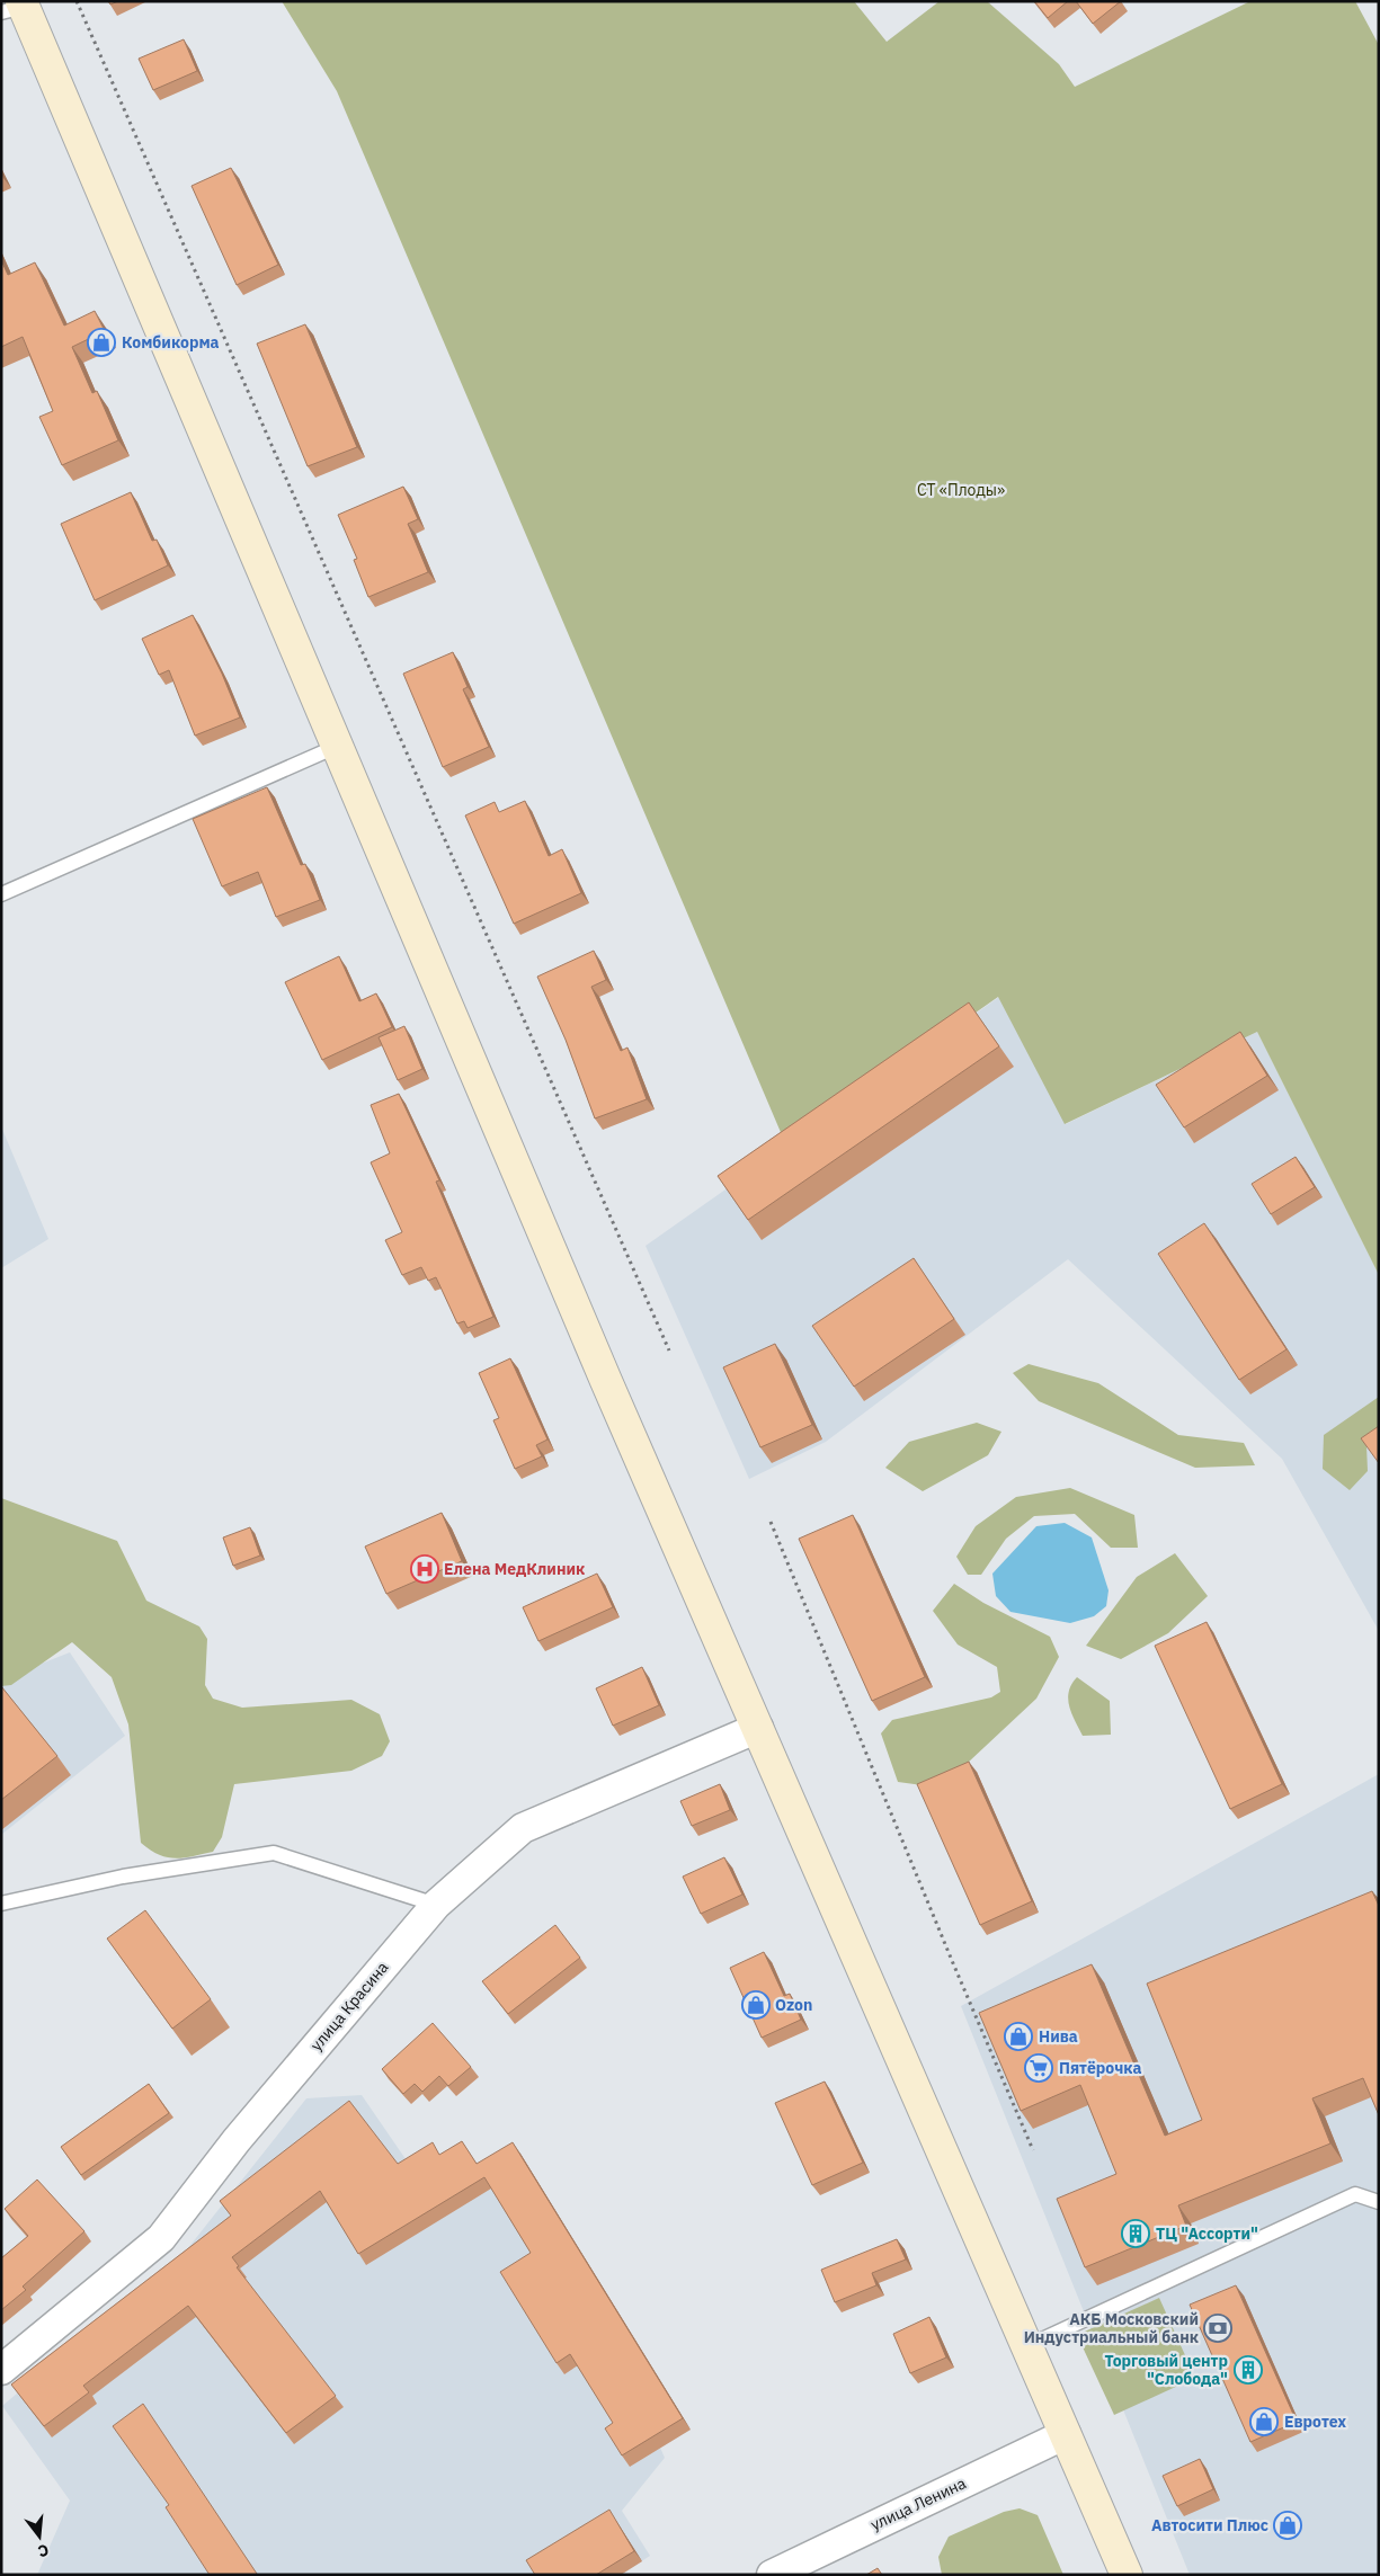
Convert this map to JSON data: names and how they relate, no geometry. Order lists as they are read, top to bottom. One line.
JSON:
{"streets":{"street":["улица Красина","улица Ленина"]},"parks":["СТ «Плоды»"],"places":{"shop":["Комбикорма","Ozon","Нива","Евротех","Автосити Плюс"],"hospital":["Елена МедКлиник"],"supermarket":["Пятёрочка"],"building":["ТЦ \"Ассорти\"","Торговый центр \"Слобода\""],"bank":["АКБ Московский Индустриальный банк"]},"north":"bottom"}
